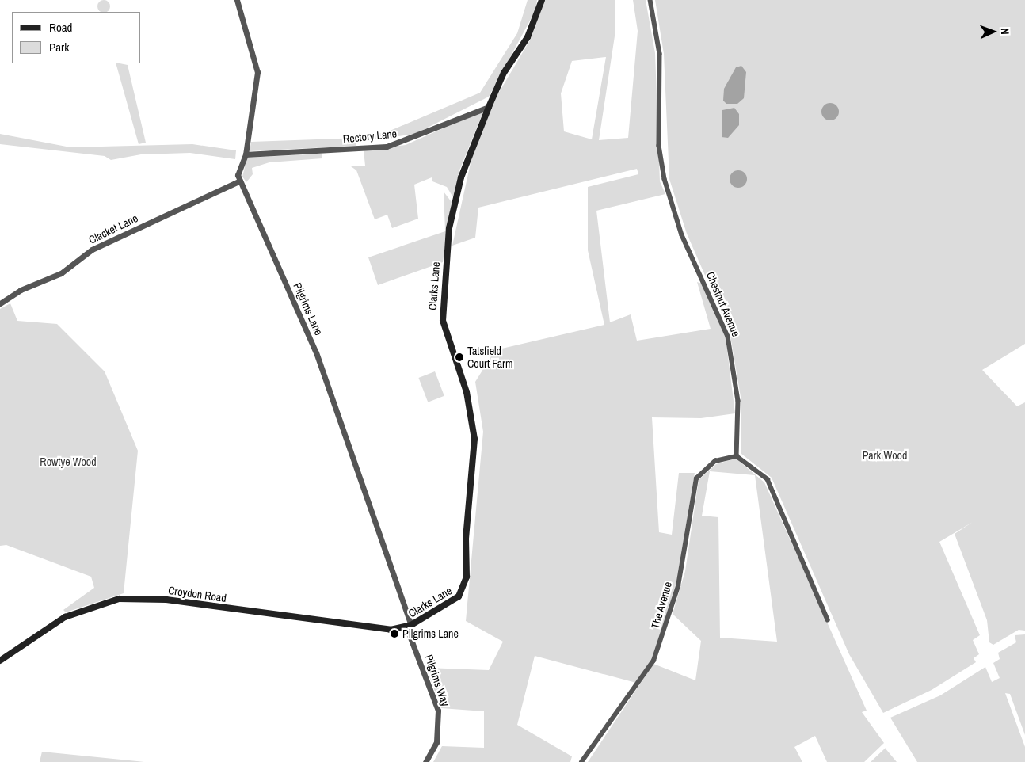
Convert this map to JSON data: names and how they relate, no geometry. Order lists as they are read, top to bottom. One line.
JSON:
{"streets":{"main road":["Clarks Lane","Croydon Road"],"street":["Rectory Lane","Clacket Lane","Chestnut Avenue","Pilgrims Lane","The Avenue","Pilgrims Way"]},"crossings":[["Rectory Lane","Clarks Lane"],["Clacket Lane","Pilgrims Lane"],["Clarks Lane","Pilgrims Lane"],["Clarks Lane","Croydon Road"],["Clarks Lane","Pilgrims Way"],["Chestnut Avenue","The Avenue"],["Pilgrims Lane","Croydon Road"],["Pilgrims Lane","Pilgrims Way"],["Croydon Road","Pilgrims Way"]],"parks":["Park Wood","Rowtye Wood"],"places":["Tatsfield Court Farm","Pilgrims Lane"],"legend":["Road","Park"],"north":"right"}
